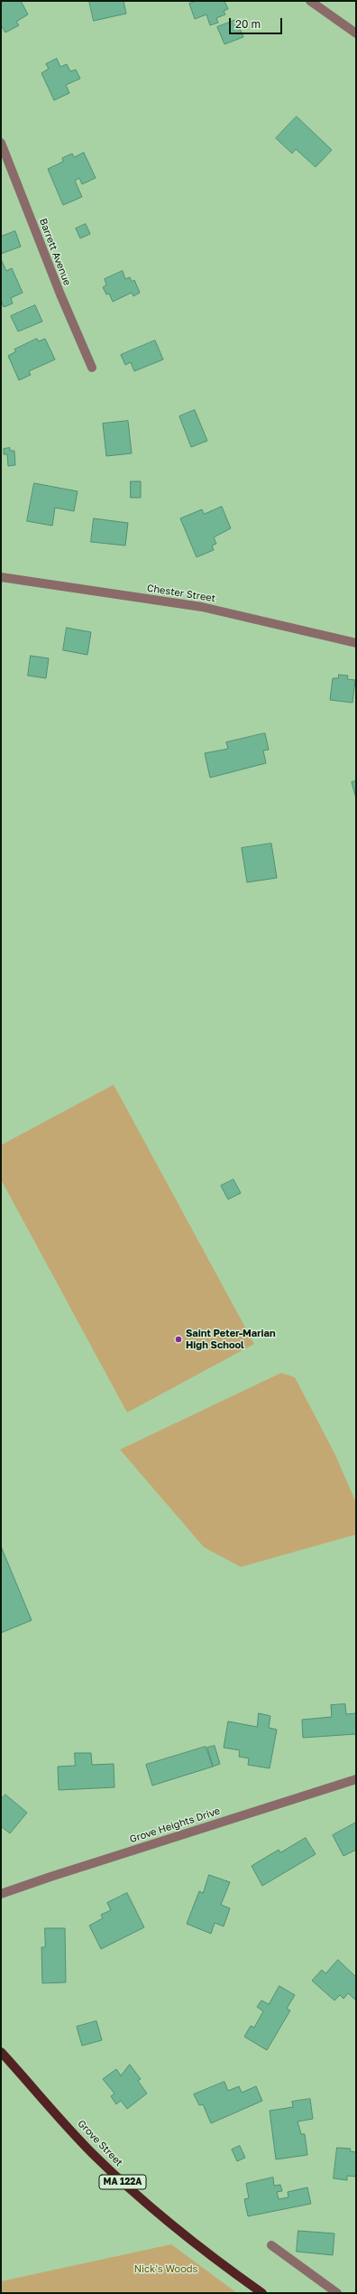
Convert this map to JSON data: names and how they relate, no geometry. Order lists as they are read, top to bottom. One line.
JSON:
{"streets":{"main road":["Grove Street","MA 122A"],"street":["Barrett Avenue","Chester Street","Grove Heights Drive"]},"parks":["Nick's Woods"],"places":["Saint Peter-Marian High School"],"scale_bar":"20 m"}
